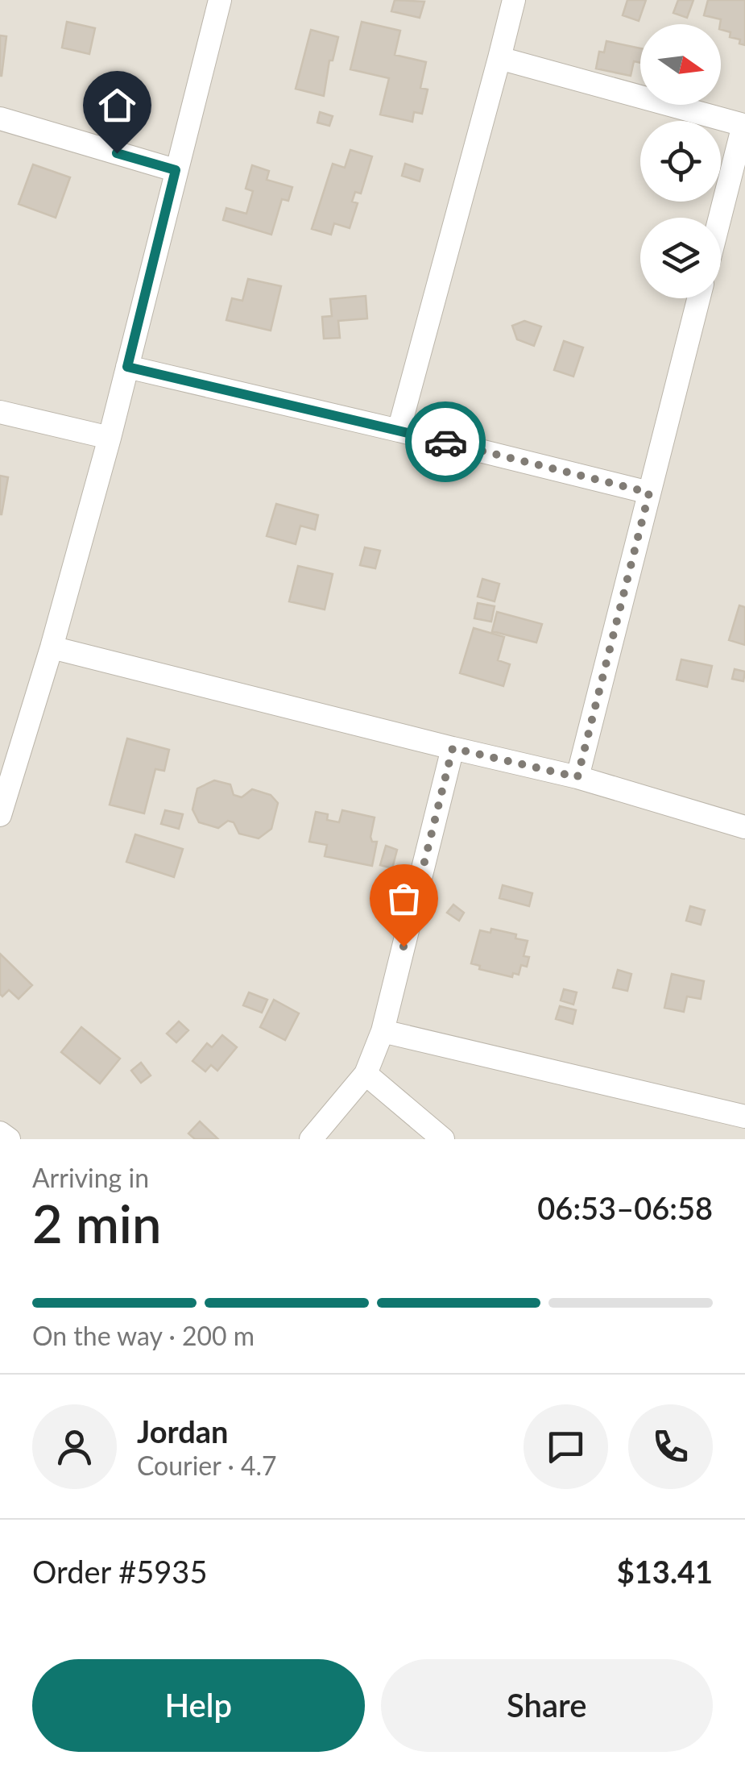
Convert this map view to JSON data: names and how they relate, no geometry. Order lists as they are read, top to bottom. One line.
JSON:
{"north":"right","page":{"heading":["2 min","Arriving in","06:53–06:58"],"panel":["Jordan","Courier · 4.7","Order #5935","$13.41"],"bar":"On the way · 200 m","buttons":["Help","Share"]}}
